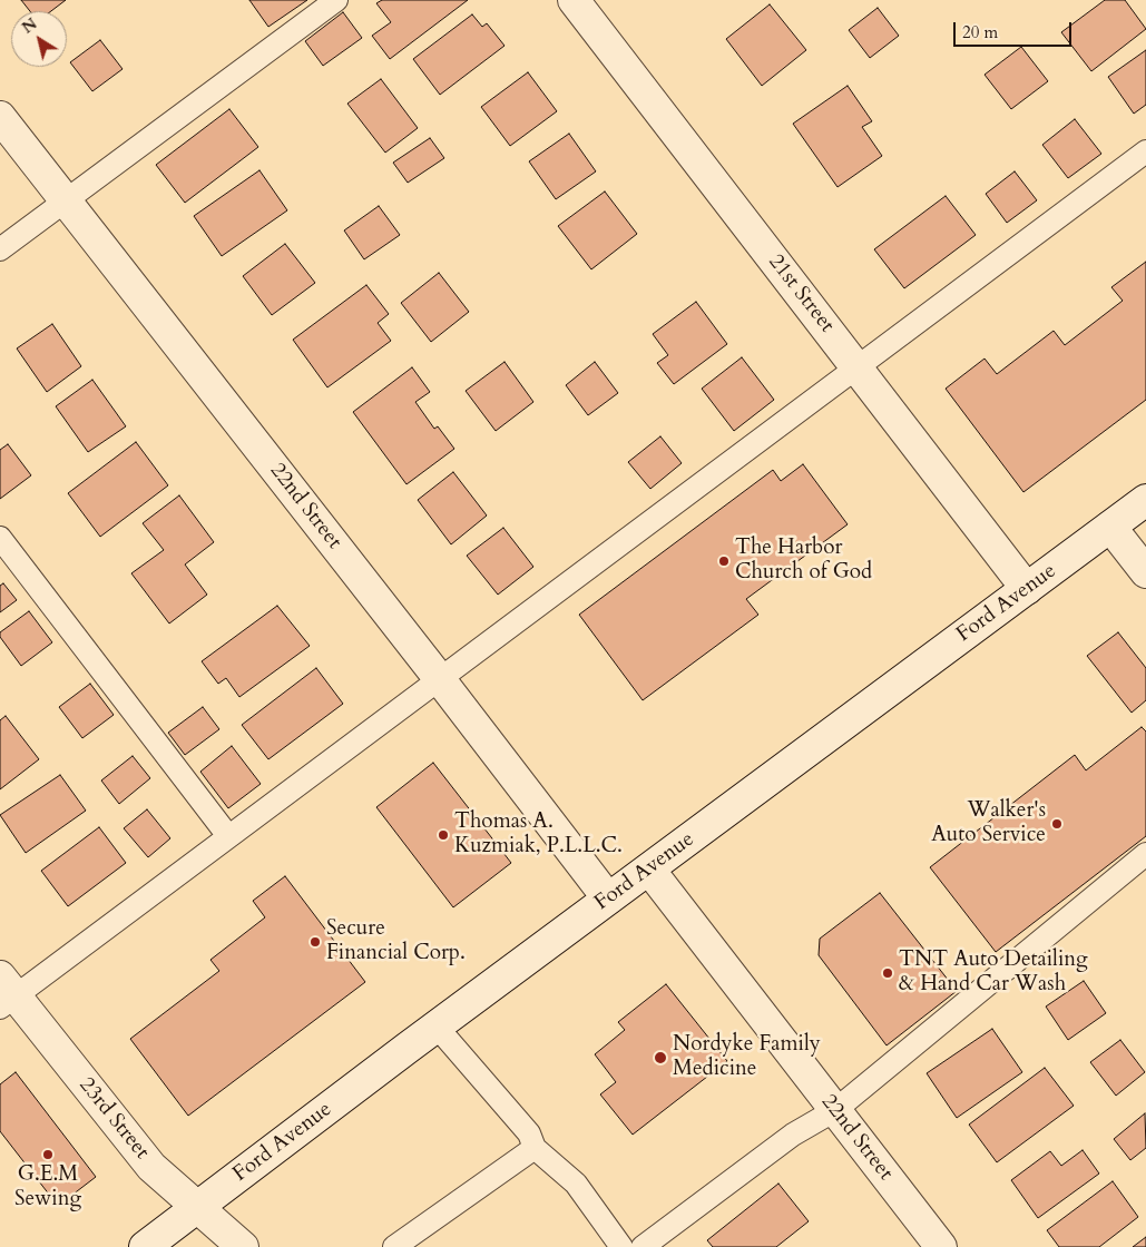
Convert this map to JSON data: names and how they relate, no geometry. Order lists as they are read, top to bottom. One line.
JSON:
{"streets":{"street":["21st Street","22nd Street","Ford Avenue","23rd Street"]},"crossings":[["21st Street","Ford Avenue"],["22nd Street","Ford Avenue"],["Ford Avenue","23rd Street"]],"places":["The Harbor Church of God","Walker's Auto Service","Thomas A. Kuzmiak, P.L.L.C.","Secure Financial Corp.","TNT Auto Detailing & Hand Car Wash","Nordyke Family Medicine","G.E.M Sewing"],"scale_bar":"20 m","north":"top left"}
